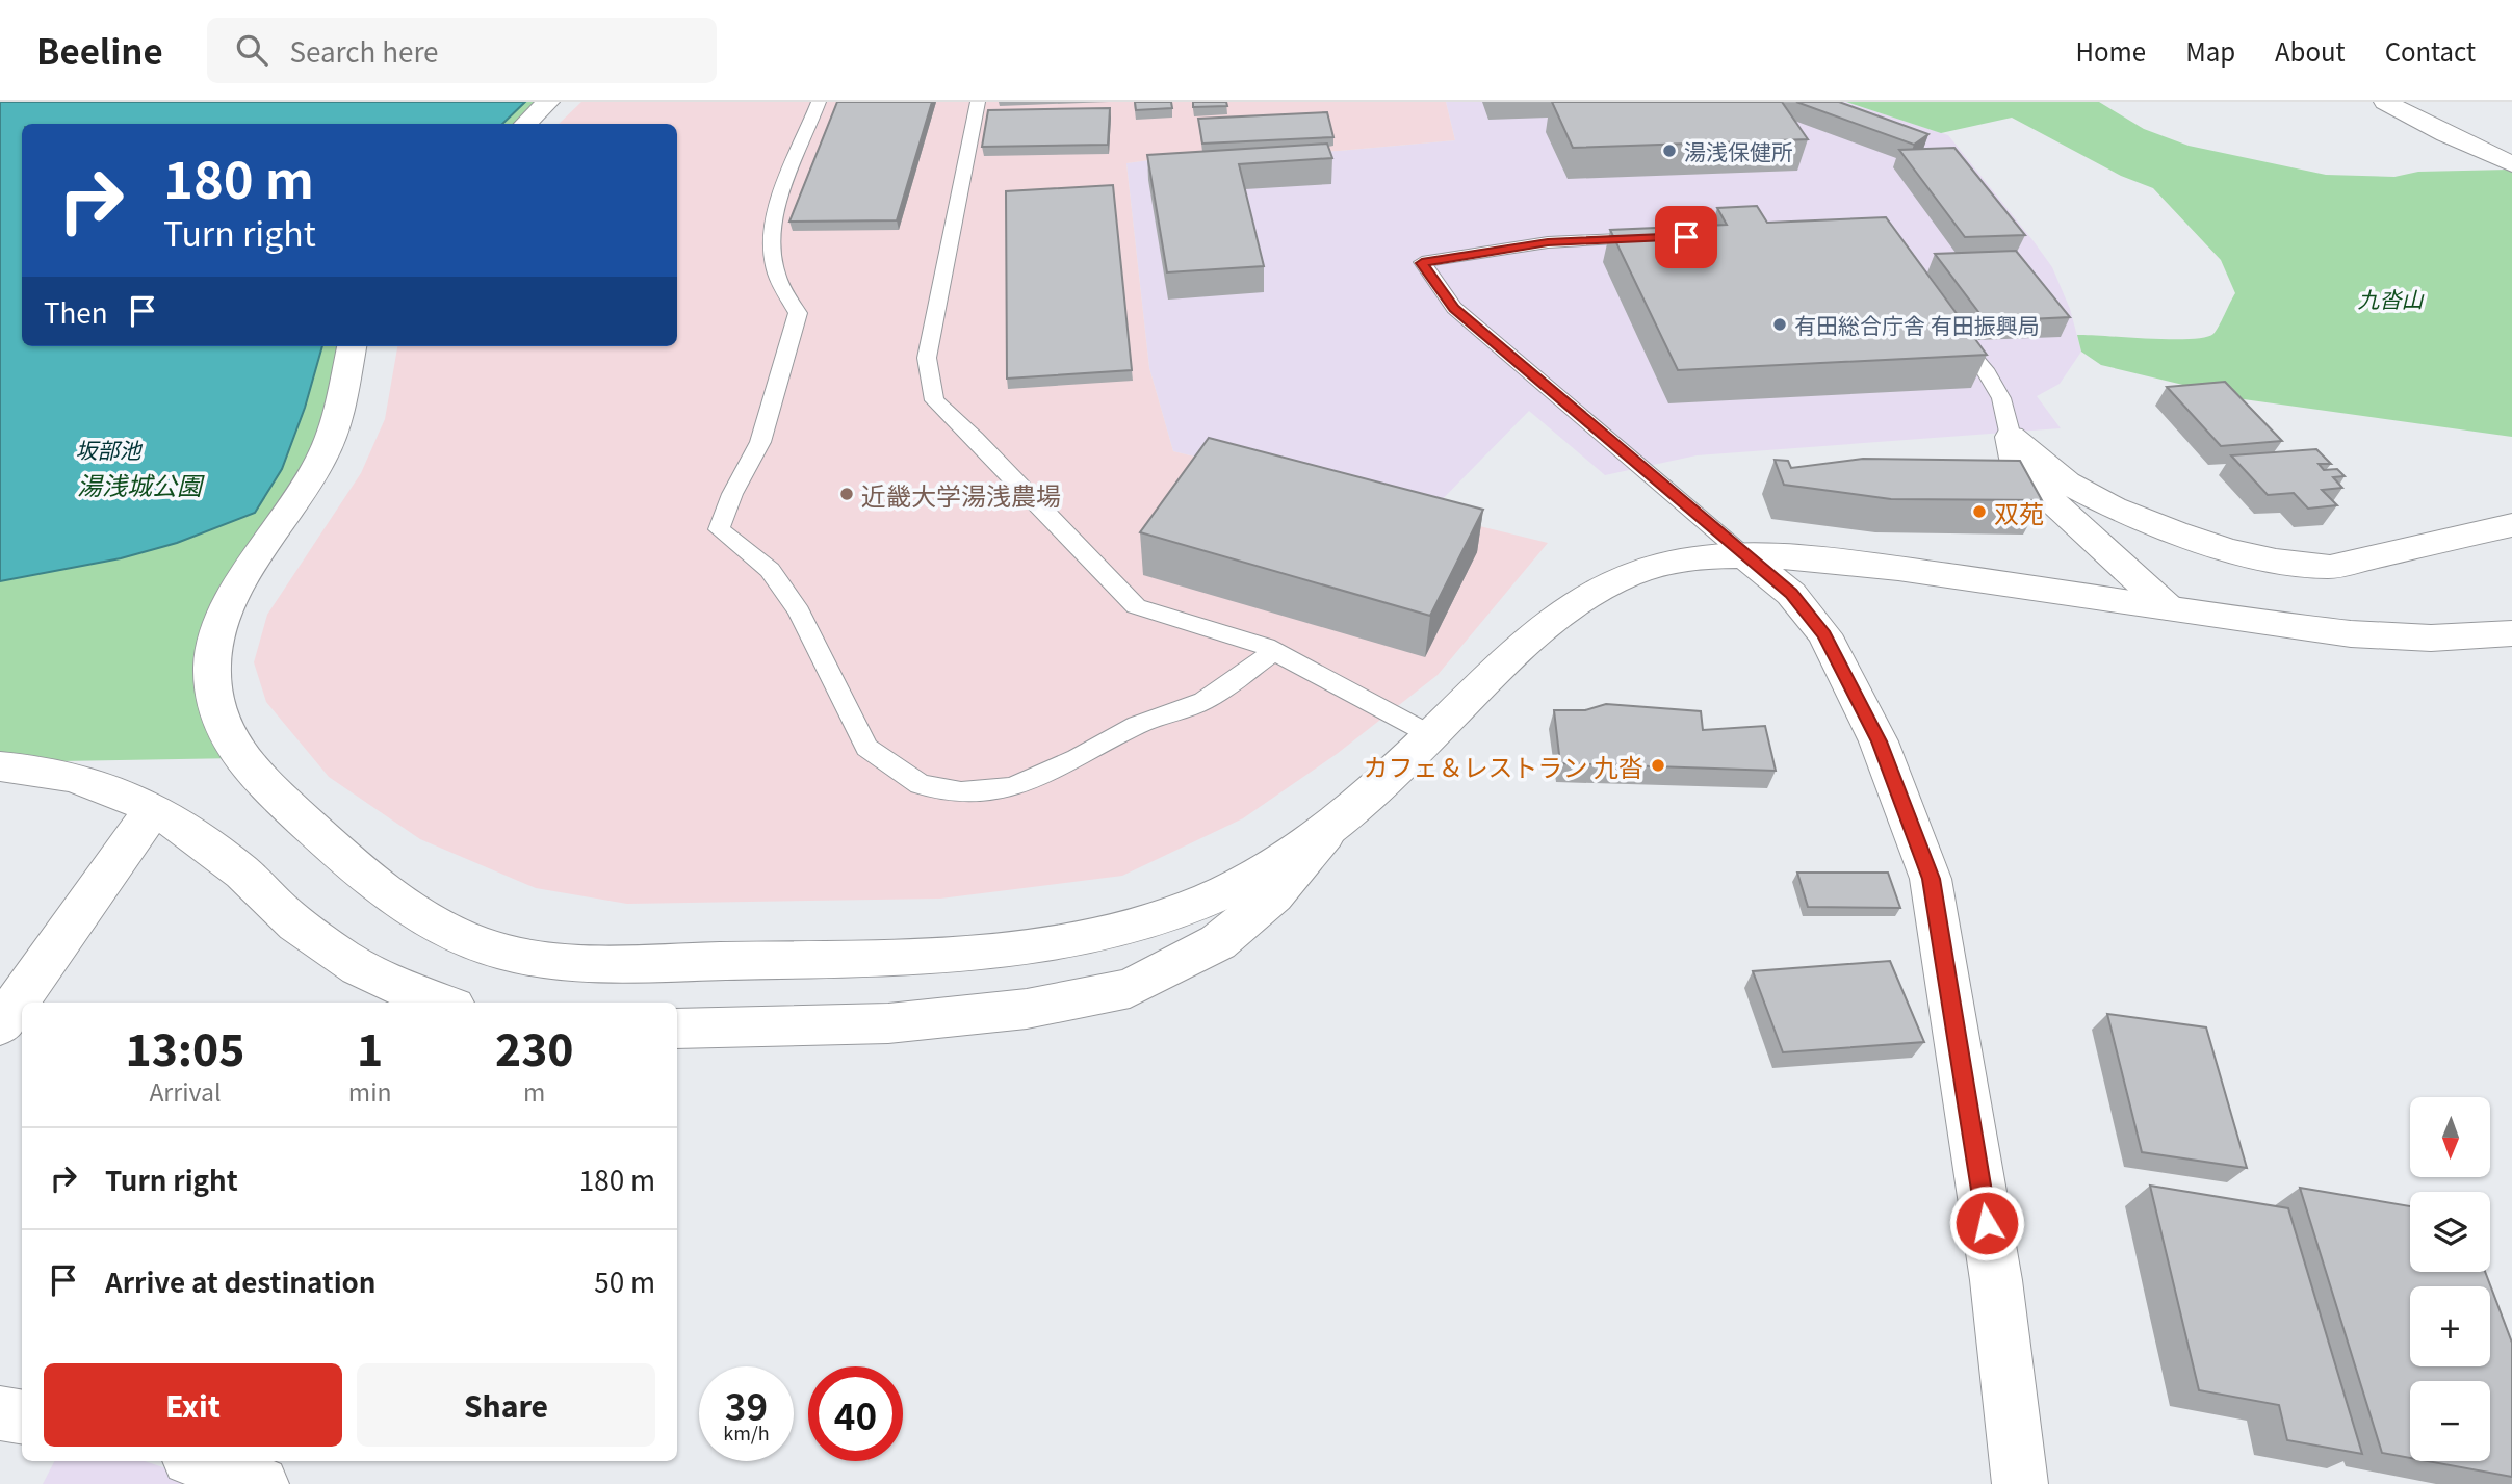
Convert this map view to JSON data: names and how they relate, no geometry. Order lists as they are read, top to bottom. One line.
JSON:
{"water":["坂部池"],"parks":["九沓山","湯浅城公園"],"places":["湯浅保健所","有田総合庁舎 有田振興局","近畿大学湯浅農場","双苑","カフェ＆レストラン 九沓"],"north":"bottom","page":{"header":"Beeline","search":"Search here","nav":["Home","Map","About","Contact"],"turn":["180 m","Turn right"],"then":"Then","eta":["13:05","Arrival","1","min","230","m"],"map_buttons":["+","−"],"list":[{"name":"Turn right","value":"180 m"},{"name":"Arrive at destination","value":"50 m"}],"buttons":["Exit","Share"],"speed":"39 km/h","limit":"40"}}
